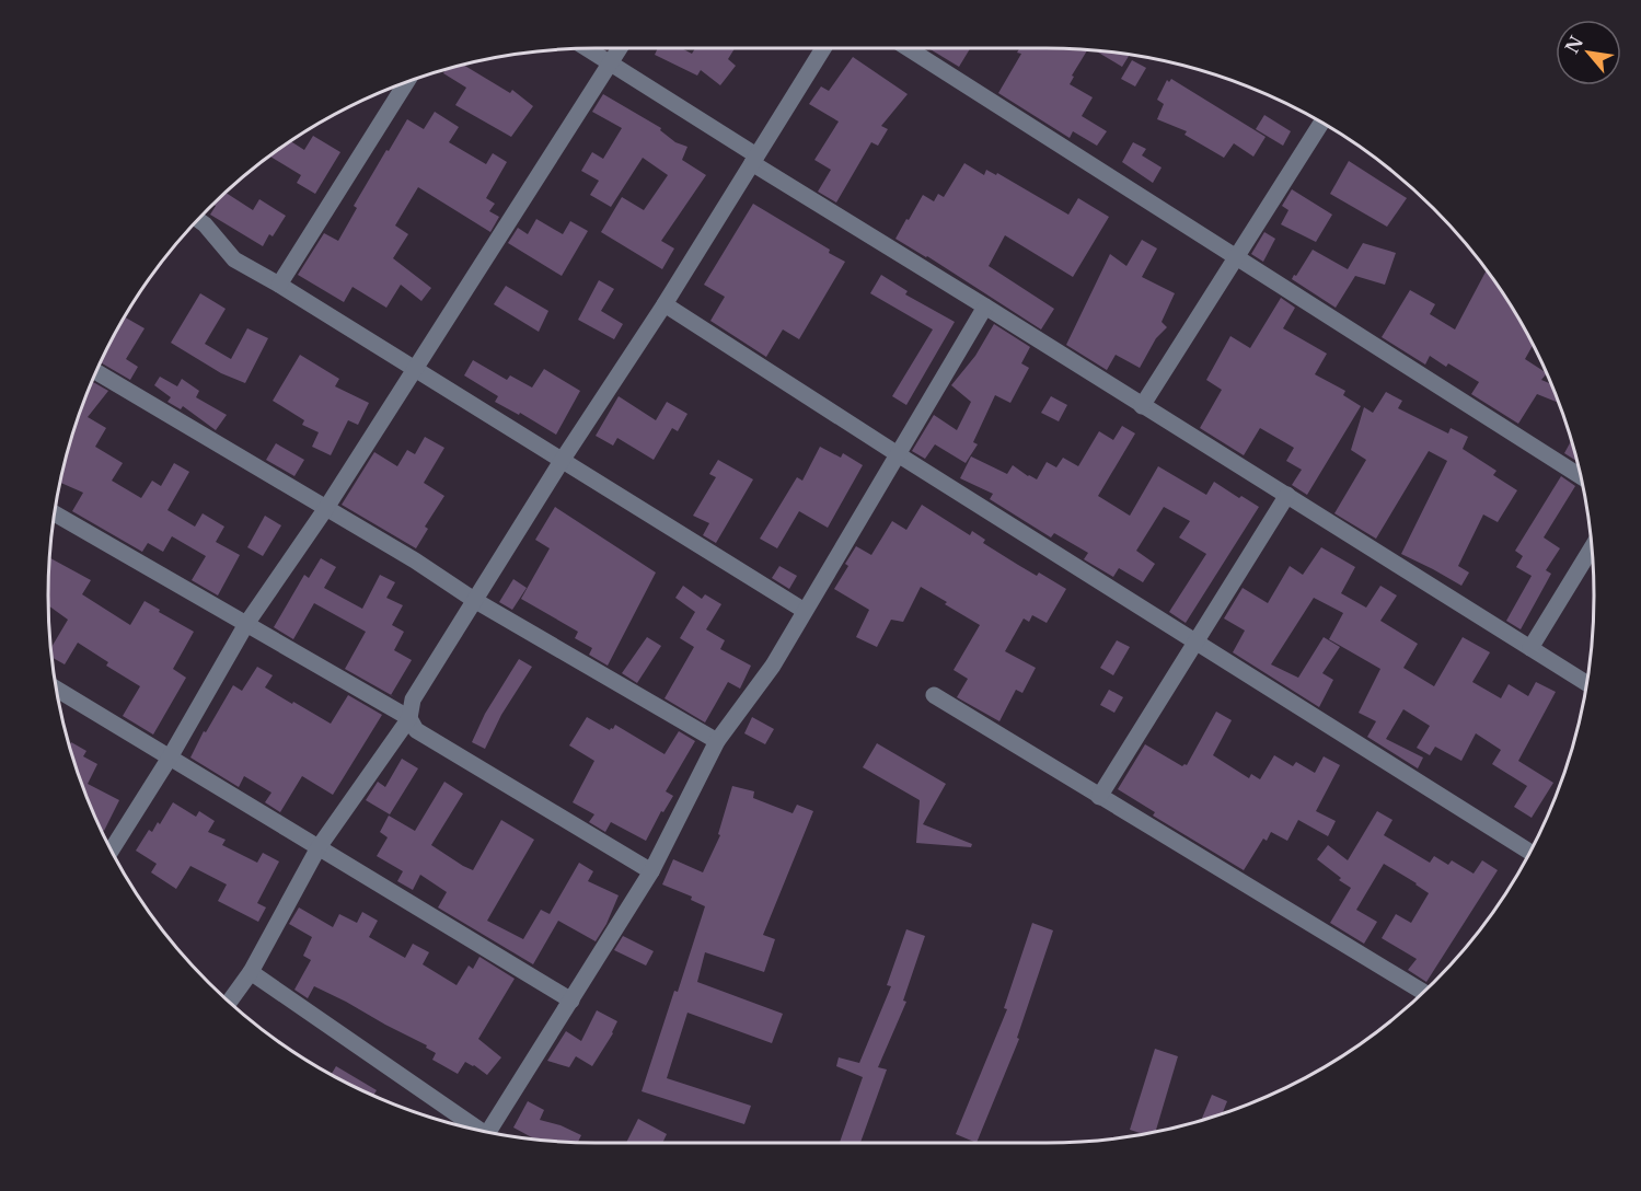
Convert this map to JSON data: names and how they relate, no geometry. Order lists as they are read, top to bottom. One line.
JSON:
{"north":"top left"}
